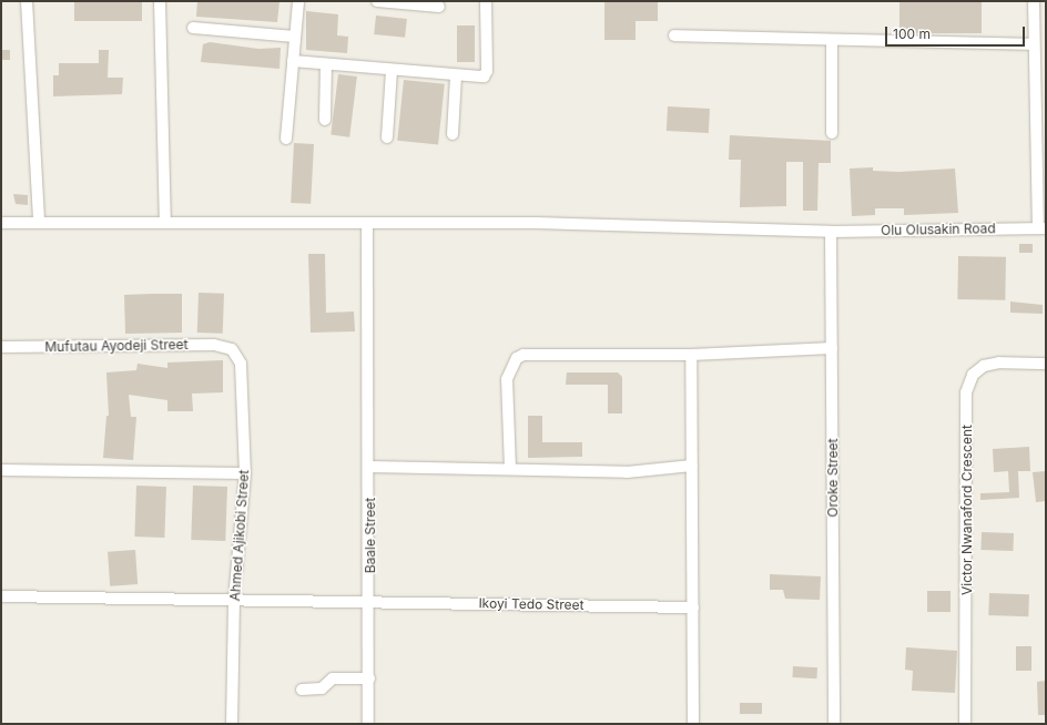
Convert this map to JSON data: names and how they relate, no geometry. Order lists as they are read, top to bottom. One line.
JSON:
{"streets":{"street":["Olu Olusakin Road","Mufutau Ayodeji Street","Oroke Street","Victor Nwanaford Crescent","Ahmed Ajikobi Street","Baale Street","Ikoyi Tedo Street"]},"crossings":[["Olu Olusakin Road","Oroke Street"],["Olu Olusakin Road","Baale Street"],["Mufutau Ayodeji Street","Ahmed Ajikobi Street"],["Ahmed Ajikobi Street","Ikoyi Tedo Street"],["Baale Street","Ikoyi Tedo Street"]],"scale_bar":"100 m"}
